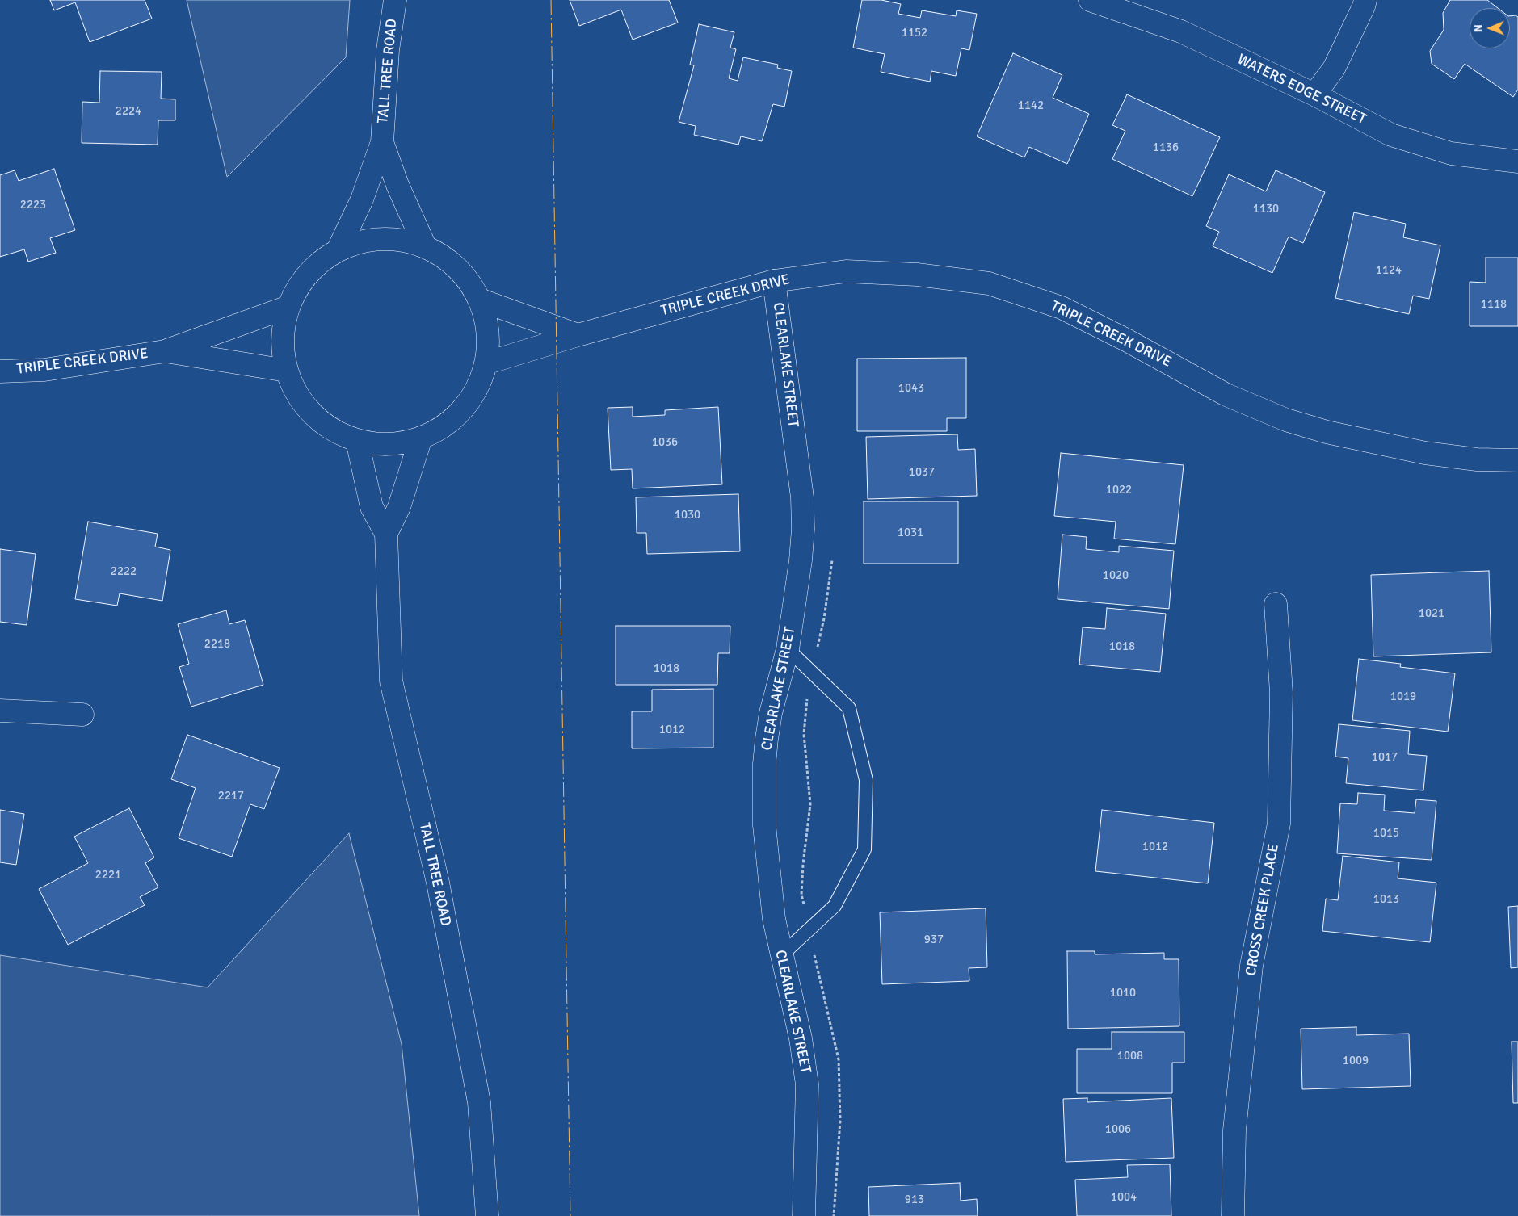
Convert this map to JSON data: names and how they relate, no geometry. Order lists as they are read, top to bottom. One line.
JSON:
{"streets":{"street":["TALL TREE ROAD","WATERS EDGE STREET","TRIPLE CREEK DRIVE","CLEARLAKE STREET","CROSS CREEK PLACE"]},"crossings":[["TRIPLE CREEK DRIVE","CLEARLAKE STREET"]],"house_numbers":["1152","1142","2224","1136","2223","1130","1124","1118","1043","1036","1037","1022","1030","1031","2222","1020","1021","2218","1018","1018","1019","1012","1017","2217","1015","1012","2221","1013","937","1010","1008","1009","1006","1004","913"],"north":"left"}
